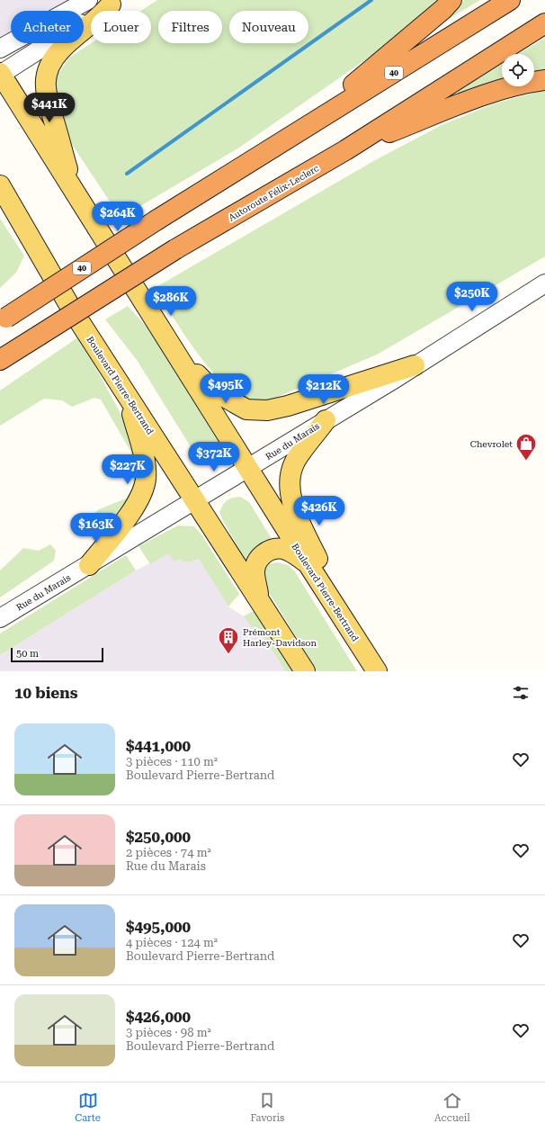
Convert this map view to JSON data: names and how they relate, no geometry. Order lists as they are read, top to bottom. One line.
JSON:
{"streets":{"highway":["40","Autoroute Félix-Leclerc"],"main road":["Boulevard Pierre-Bertrand"],"street":["Rue du Marais"]},"crossings":[["Boulevard Pierre-Bertrand","Rue du Marais"]],"places":{"shop":["Chevrolet"],"building":["Prémont Harley-Davidson"]},"scale_bar":"50 m","page":{"chip":["Acheter","Louer","Filtres","Nouveau"],"price":["$441K","$264K","$250K","$286K","$495K","$212K","$372K","$227K","$426K","$163K"],"scale":"50 m","heading":"10 biens","list":[{"name":"$441,000","note":"3 pièces · 110 m² · Boulevard Pierre-Bertrand"},{"name":"$250,000","note":"2 pièces · 74 m² · Rue du Marais"},{"name":"$495,000","note":"4 pièces · 124 m² · Boulevard Pierre-Bertrand"},{"name":"$426,000","note":"3 pièces · 98 m² · Boulevard Pierre-Bertrand"}],"tabs":["Carte","Favoris","Accueil"]}}
